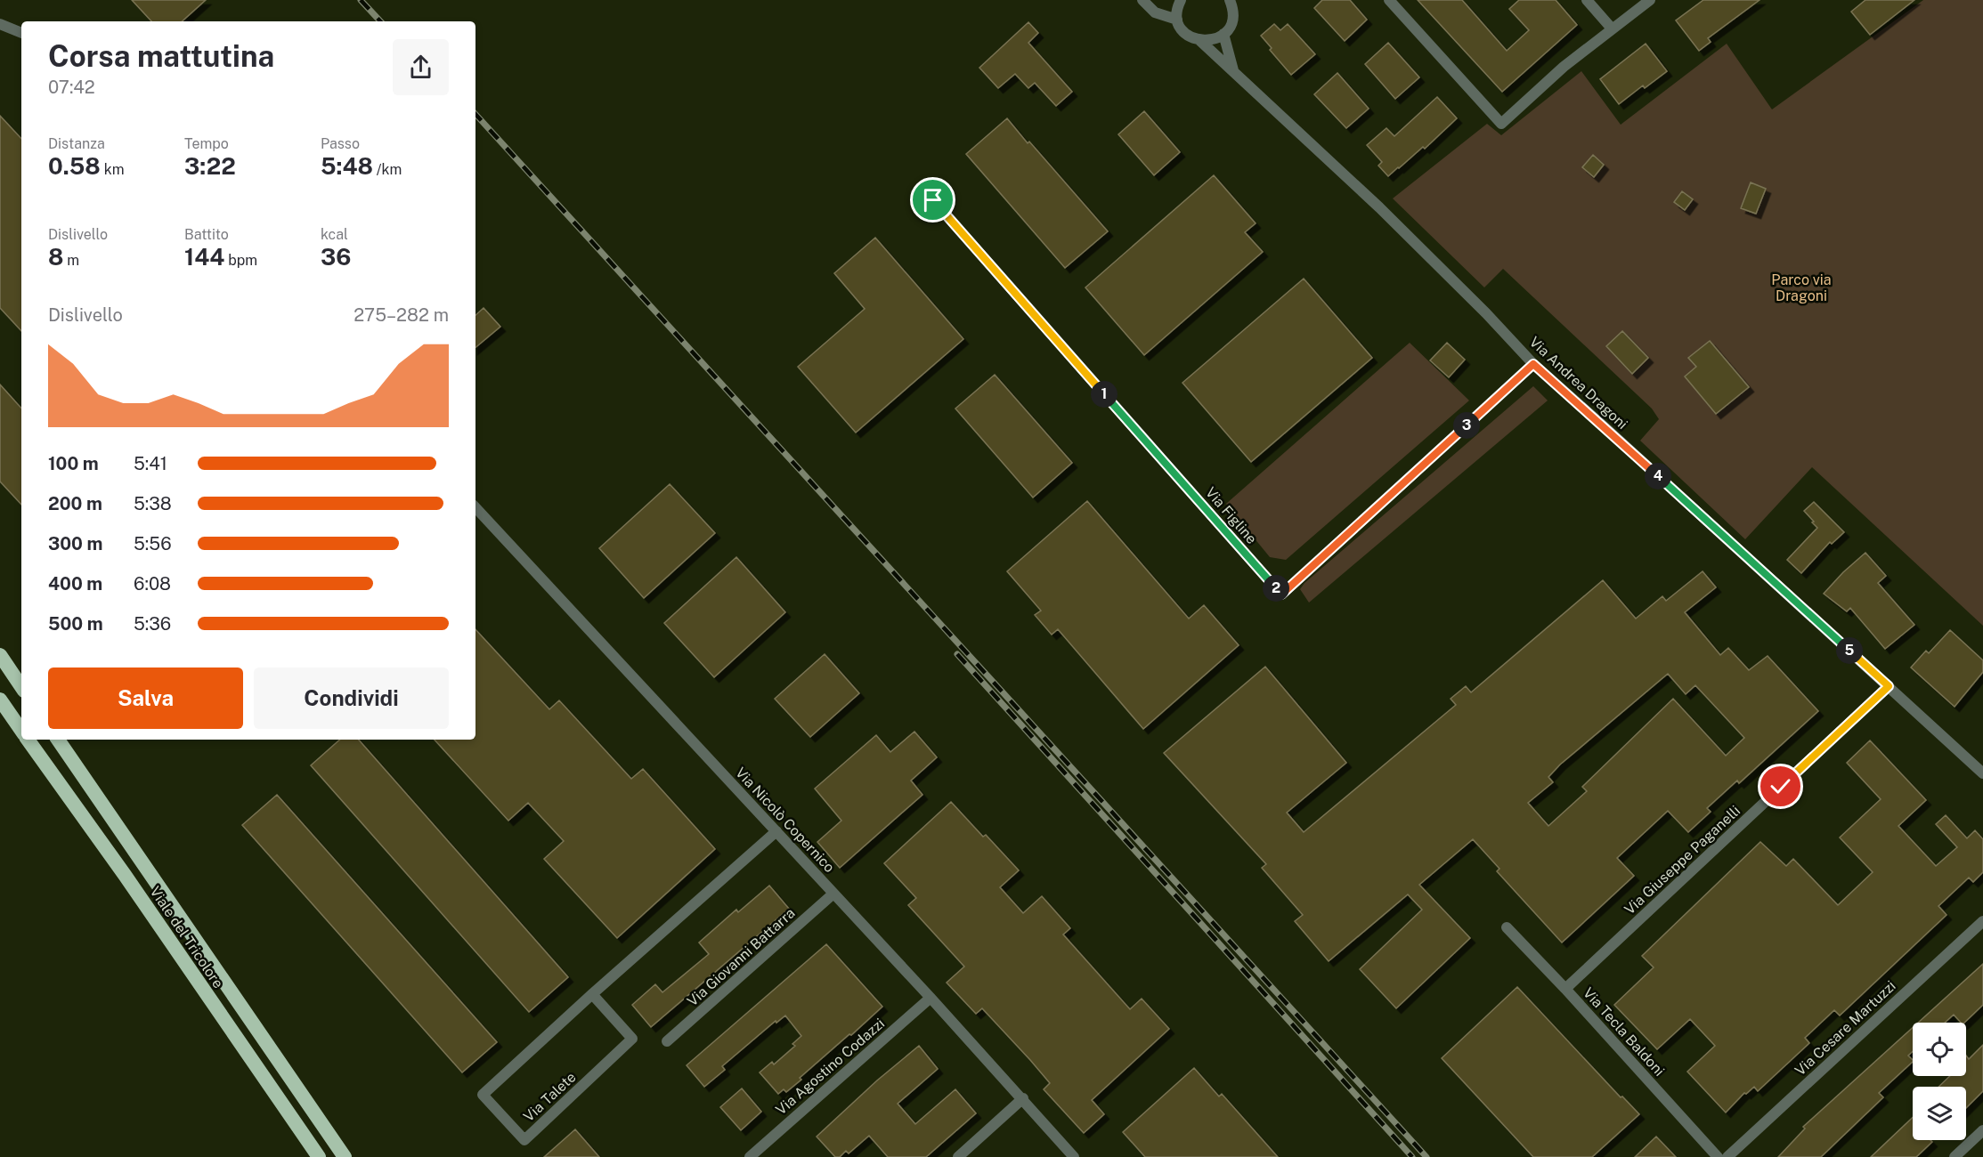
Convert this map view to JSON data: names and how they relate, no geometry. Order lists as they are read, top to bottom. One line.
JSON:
{"streets":{"highway":["Viale del Tricolore"],"street":["Via Andrea Dragoni","Via Figline","Via Nicolò Copernico","Via Giuseppe Paganelli","Via Giovanni Battarra","Via Cesare Martuzzi","Via Tecla Baldoni","Via Agostino Codazzi","Via Talete"]},"crossings":[["Via Andrea Dragoni","Via Figline"],["Via Andrea Dragoni","Via Giuseppe Paganelli"],["Via Nicolò Copernico","Via Giovanni Battarra"],["Via Nicolò Copernico","Via Agostino Codazzi"],["Via Nicolò Copernico","Via Talete"],["Via Giuseppe Paganelli","Via Tecla Baldoni"]],"parks":["Parco via Dragoni"],"page":{"heading":["Corsa mattutina","07:42"],"stats":[["Distanza","0.58 km"],["Tempo","3:22"],["Passo","5:48 /km"],["Dislivello","8 m"],["Battito","144 bpm"],["kcal","36"]],"chart":["Dislivello","275–282 m"],"pins":["1","3","4","2","5"],"list":[{"name":"100 m","note":"5:41"},{"name":"200 m","note":"5:38"},{"name":"300 m","note":"5:56"},{"name":"400 m","note":"6:08"},{"name":"500 m","note":"5:36"}],"buttons":["Salva","Condividi"]}}
